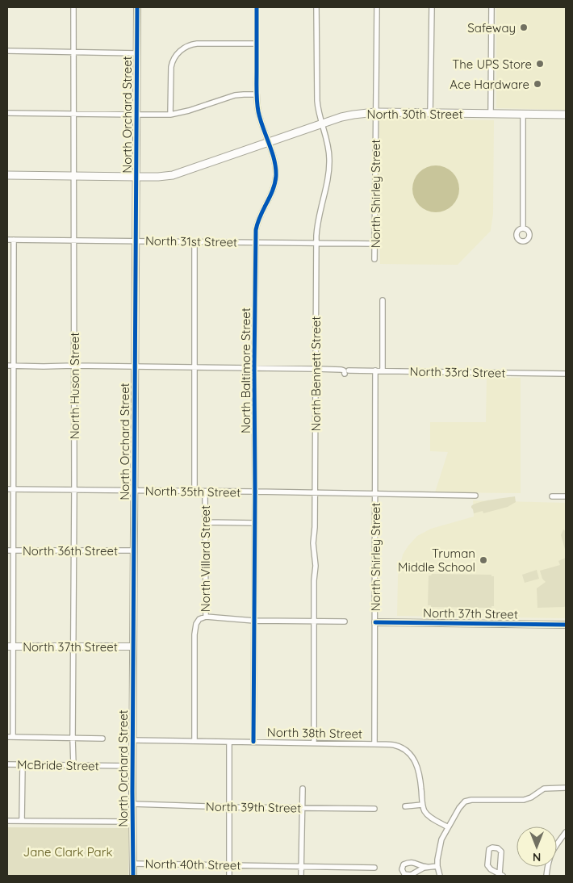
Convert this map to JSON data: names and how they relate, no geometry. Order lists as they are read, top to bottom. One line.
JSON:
{"streets":{"main road":["North 30th Street"],"street":["North Orchard Street","North Shirley Street","North 31st Street","North Baltimore Street","North 33rd Street","North Bennett Street","North Huson Street","North 35th Street","North 36th Street","North Villard Street","North 37th Street","North 38th Street","McBride Street","North 39th Street","North 40th Street"]},"crossings":[["North 30th Street","North Orchard Street"],["North 30th Street","North Shirley Street"],["North 30th Street","North Baltimore Street"],["North 30th Street","North Bennett Street"],["North 30th Street","North Huson Street"],["North Orchard Street","North 31st Street"],["North Orchard Street","North 33rd Street"],["North Orchard Street","North 35th Street"],["North Orchard Street","North 36th Street"],["North Orchard Street","North 37th Street"],["North Orchard Street","North 38th Street"],["North Orchard Street","McBride Street"],["North Orchard Street","North 39th Street"],["North Orchard Street","North 40th Street"],["North Shirley Street","North 31st Street"],["North Shirley Street","North 33rd Street"],["North Shirley Street","North 35th Street"],["North Shirley Street","North 37th Street"],["North Shirley Street","North 38th Street"],["North 31st Street","North Baltimore Street"],["North 31st Street","North Bennett Street"],["North 31st Street","North Huson Street"],["North 31st Street","North Villard Street"],["North Baltimore Street","North 33rd Street"],["North Baltimore Street","North 35th Street"],["North Baltimore Street","North 38th Street"],["North 33rd Street","North Bennett Street"],["North 33rd Street","North Huson Street"],["North 33rd Street","North Villard Street"],["North Bennett Street","North 35th Street"],["North Bennett Street","North 38th Street"],["North Huson Street","North 35th Street"],["North Huson Street","North 36th Street"],["North Huson Street","North 37th Street"],["North Huson Street","McBride Street"],["North 35th Street","North Villard Street"],["North Villard Street","North 38th Street"]],"parks":["Jane Clark Park"],"places":["Safeway","The UPS Store","Ace Hardware","Truman Middle School"],"north":"bottom"}
